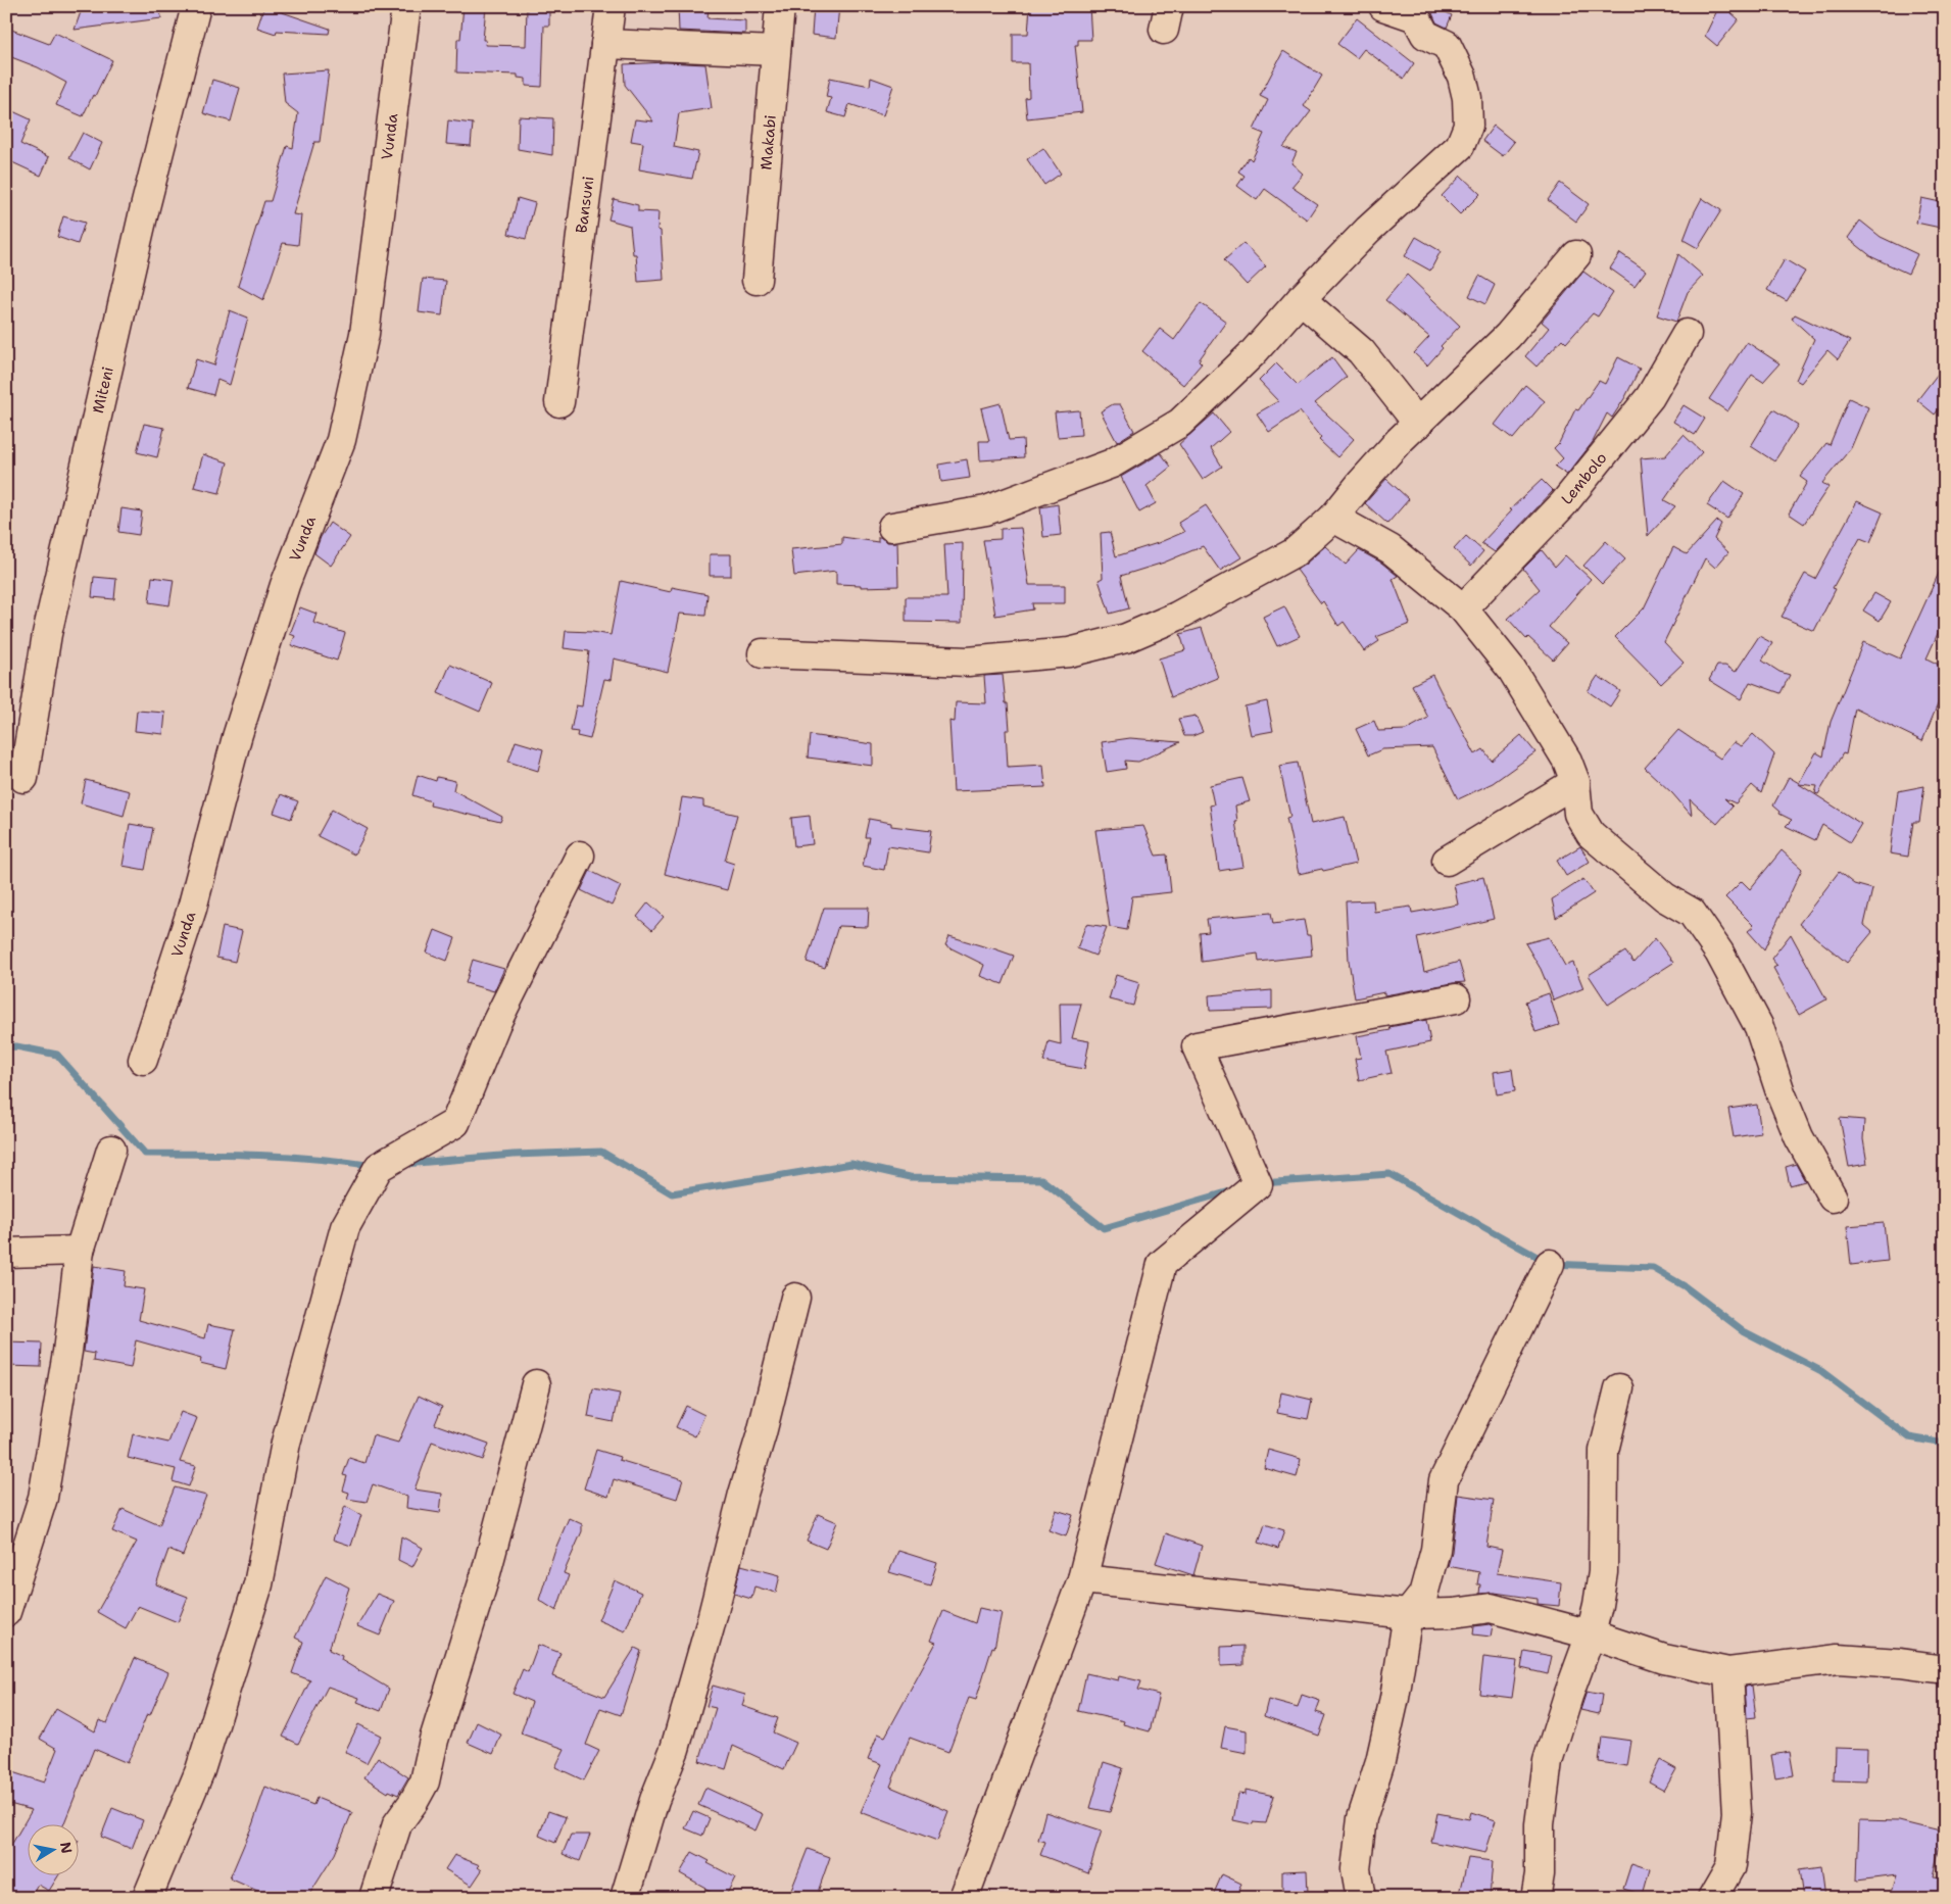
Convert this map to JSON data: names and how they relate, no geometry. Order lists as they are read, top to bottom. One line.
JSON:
{"streets":{"street":["Vunda","Makabi","Bansuni","Miteni","Lembolo"]},"north":"right"}
